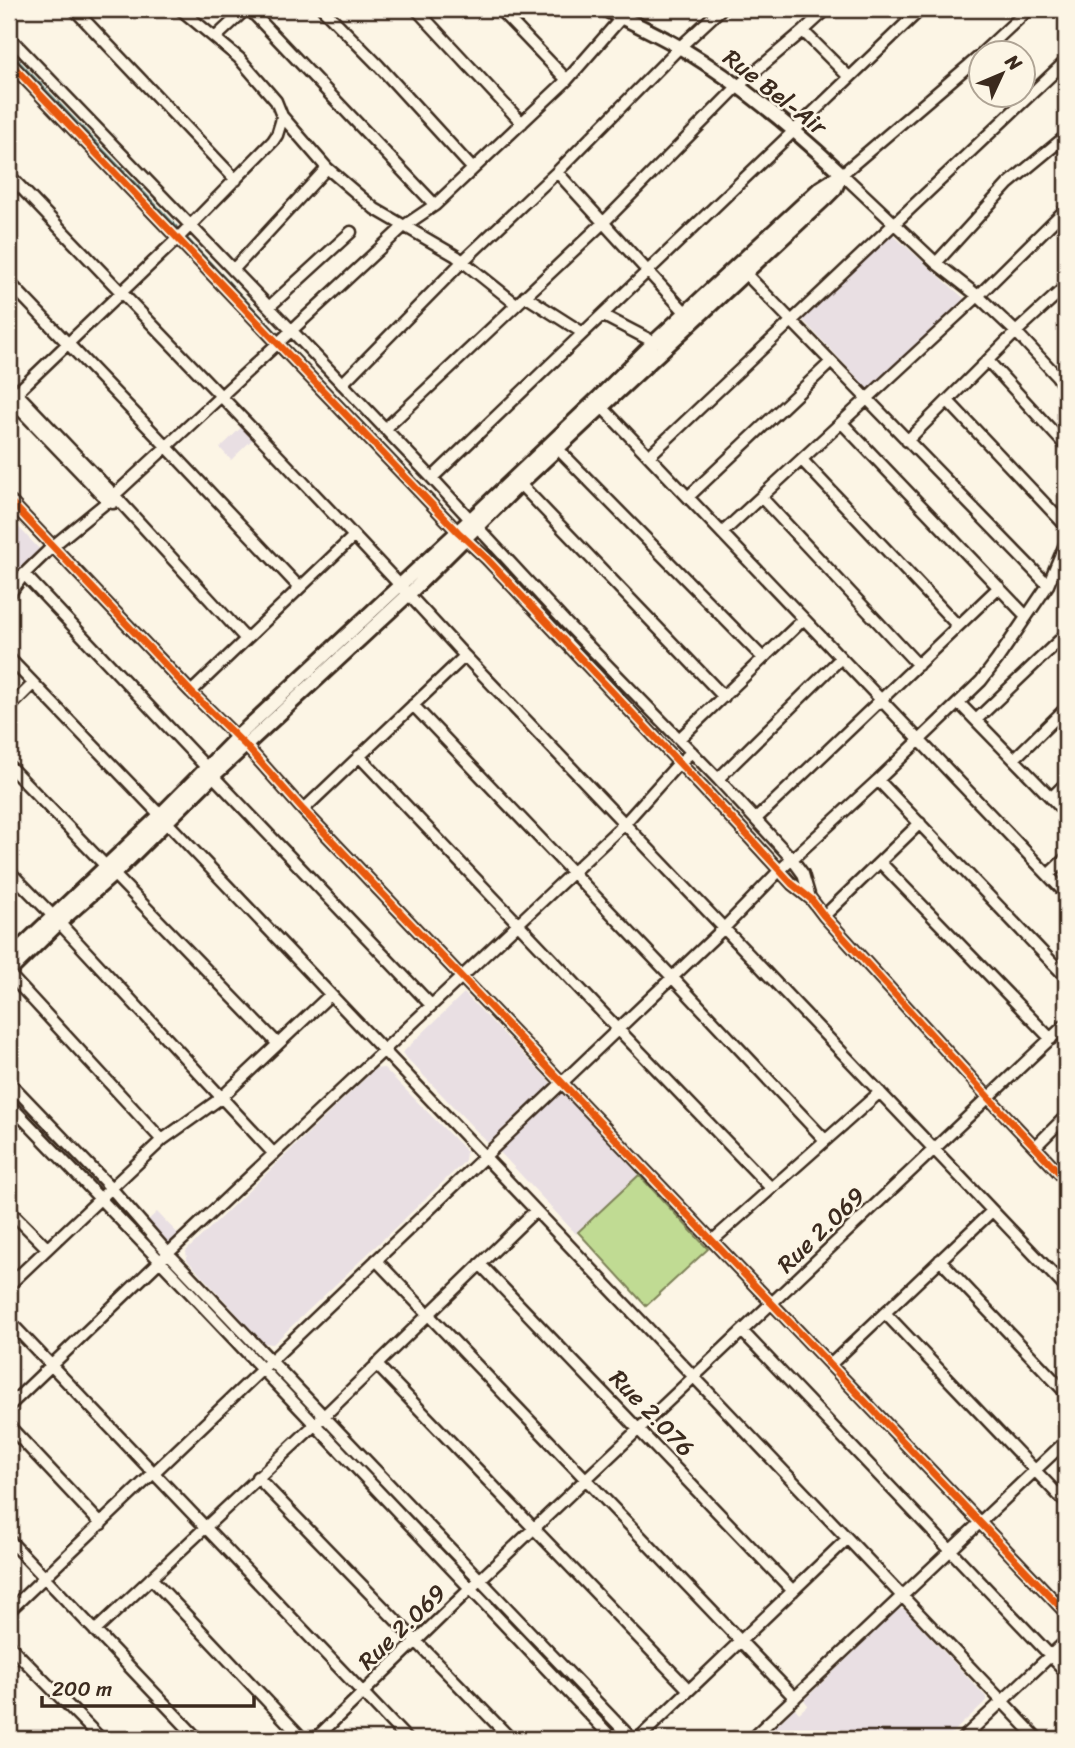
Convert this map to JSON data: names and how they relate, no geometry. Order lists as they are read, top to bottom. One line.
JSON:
{"streets":{"main road":["Rue Bel-Air"],"street":["Rue 2.069","Rue 2.076"]},"crossings":[["Rue 2.069","Rue 2.076"]],"scale_bar":"200 m","north":"top right"}
